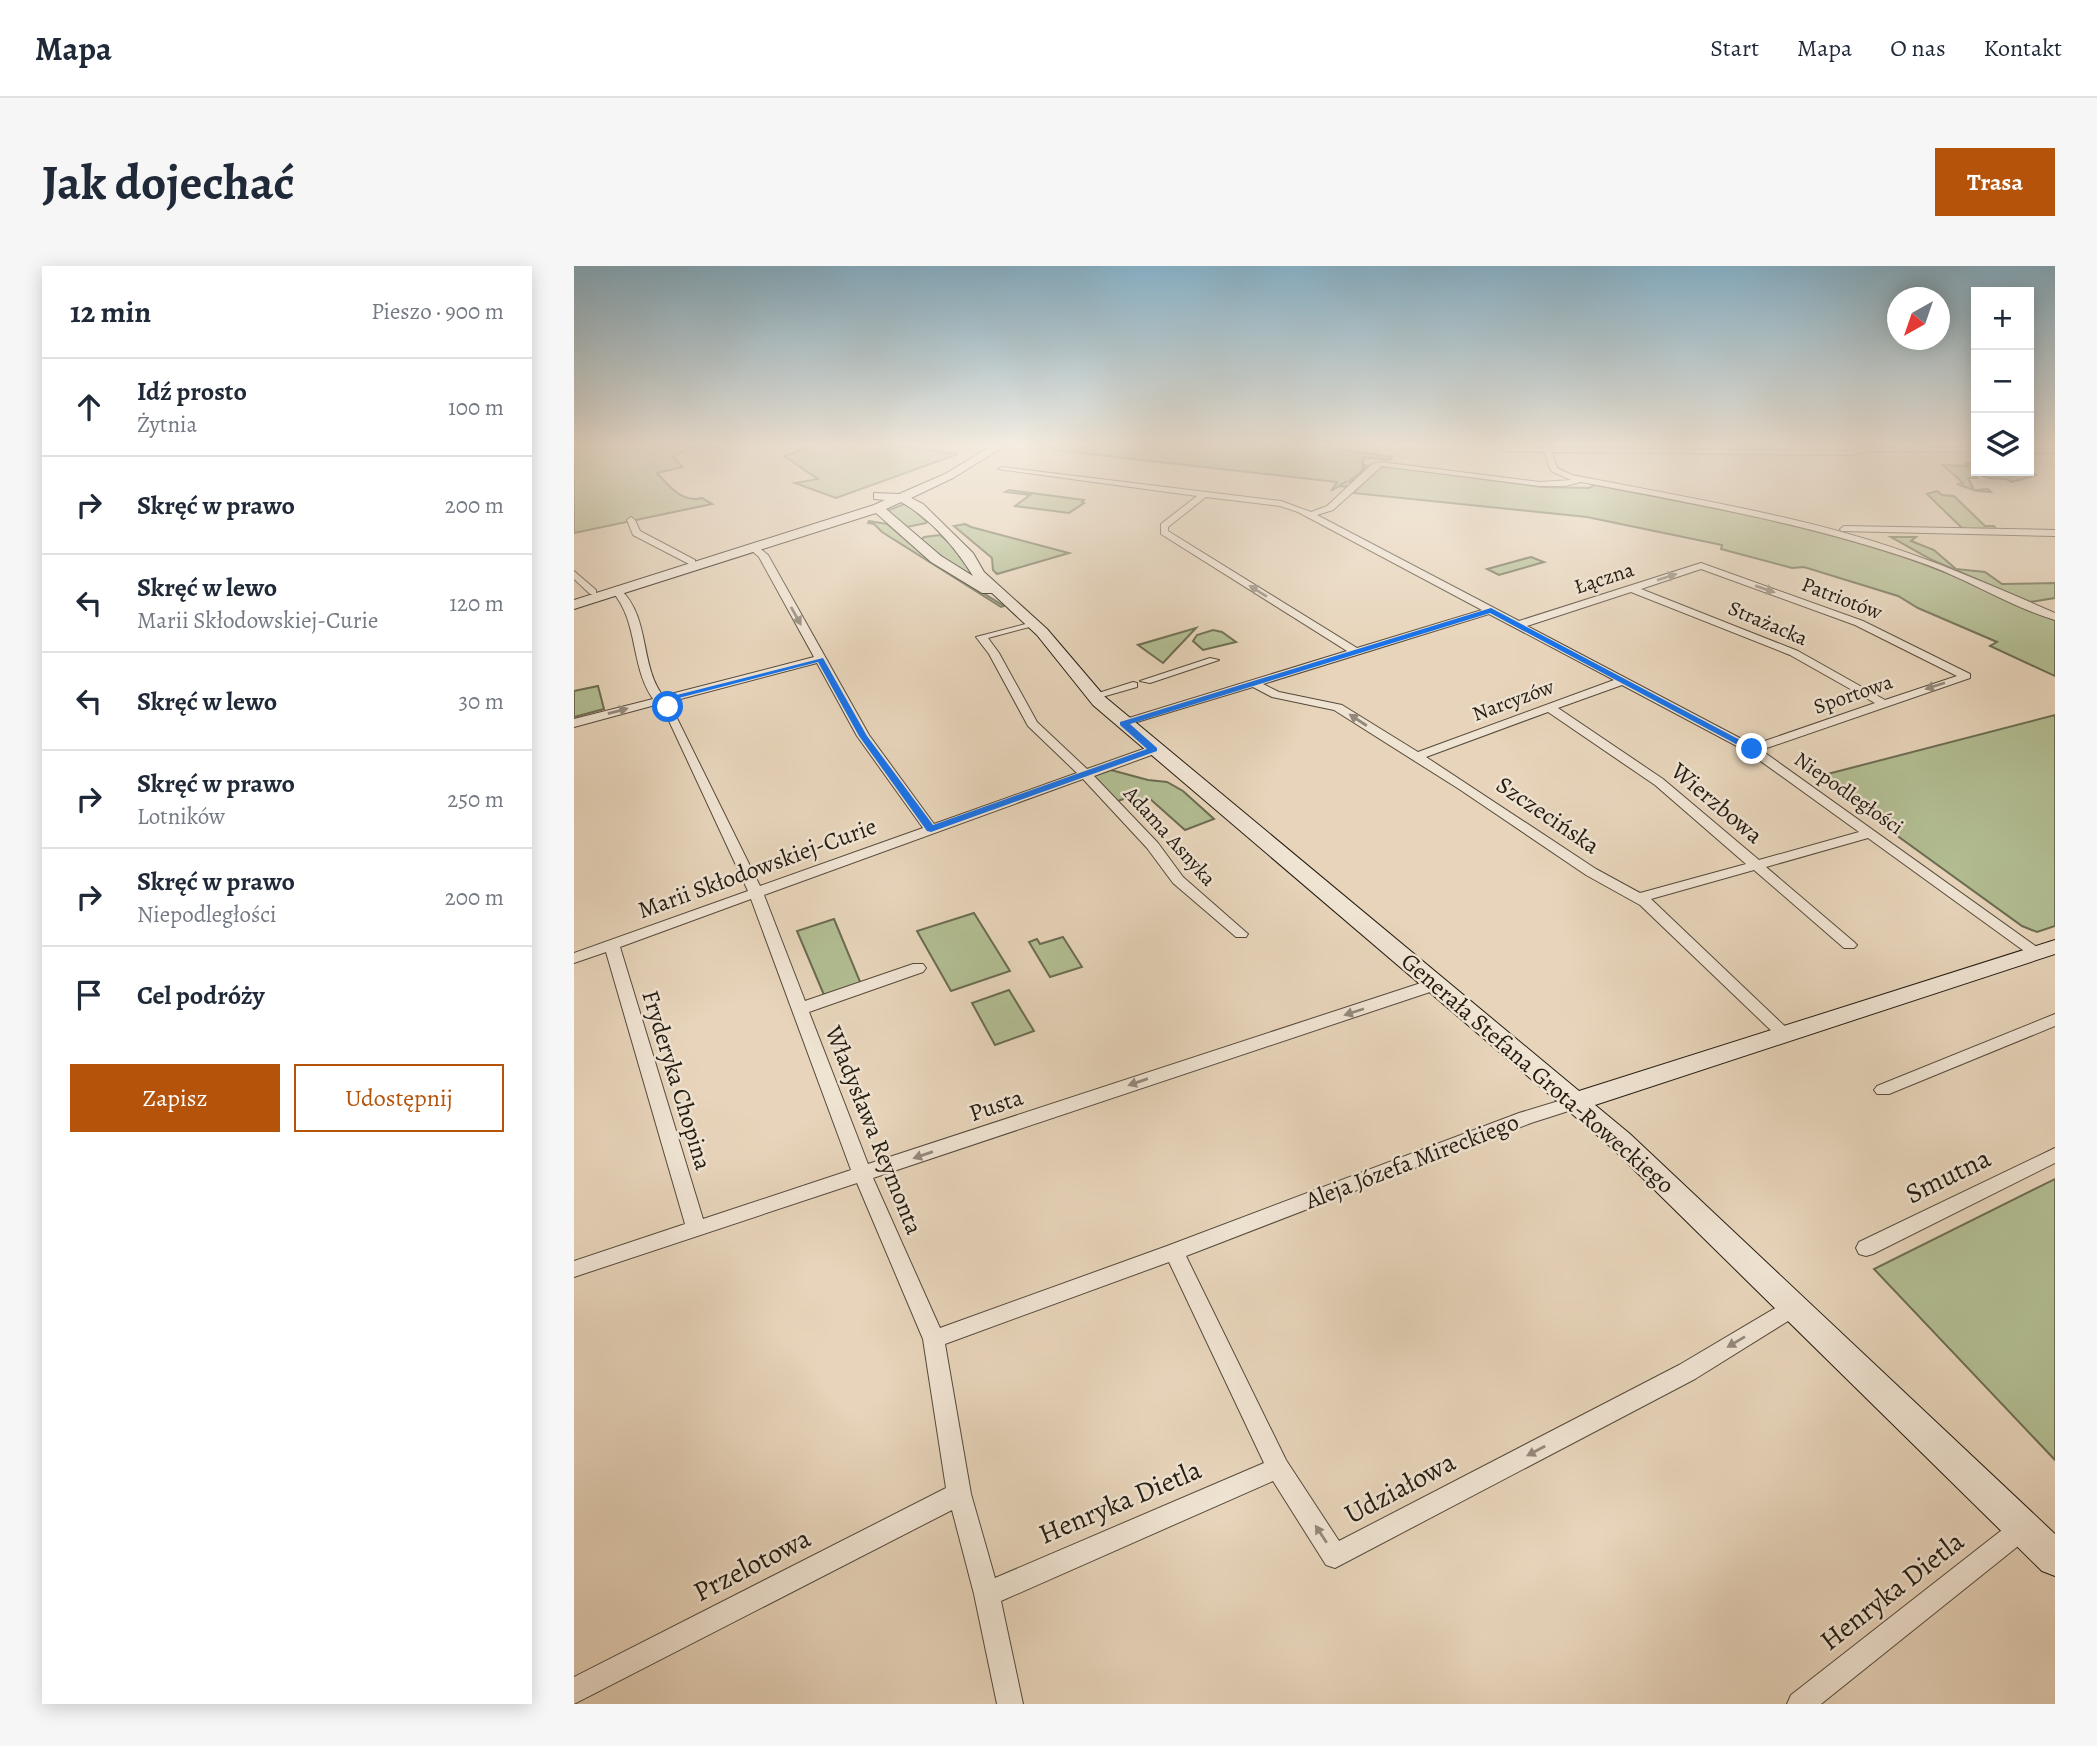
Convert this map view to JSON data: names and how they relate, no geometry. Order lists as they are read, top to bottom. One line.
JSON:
{"streets":{"street":["Łączna","Patriotów","Strażacka","Sportowa","Narcyzów","Niepodległości","Wierzbowa","Szczecińska","Adama Asnyka","Marii Skłodowskiej-Curie","Generała Stefana Grota-Roweckiego","Fryderyka Chopina","Pusta","Władysława Reymonta","Aleja Józefa Mireckiego","Smutna","Udziałowa","Henryka Dietla","Przelotowa"]},"crossings":[["Łączna","Patriotów"],["Łączna","Strażacka"],["Łączna","Niepodległości"],["Patriotów","Sportowa"],["Strażacka","Sportowa"],["Sportowa","Niepodległości"],["Narcyzów","Niepodległości"],["Narcyzów","Wierzbowa"],["Narcyzów","Szczecińska"],["Niepodległości","Aleja Józefa Mireckiego"],["Szczecińska","Aleja Józefa Mireckiego"],["Adama Asnyka","Marii Skłodowskiej-Curie"],["Adama Asnyka","Generała Stefana Grota-Roweckiego"],["Marii Skłodowskiej-Curie","Generała Stefana Grota-Roweckiego"],["Marii Skłodowskiej-Curie","Fryderyka Chopina"],["Marii Skłodowskiej-Curie","Władysława Reymonta"],["Generała Stefana Grota-Roweckiego","Pusta"],["Generała Stefana Grota-Roweckiego","Aleja Józefa Mireckiego"],["Generała Stefana Grota-Roweckiego","Udziałowa"],["Generała Stefana Grota-Roweckiego","Henryka Dietla"],["Fryderyka Chopina","Pusta"],["Pusta","Władysława Reymonta"],["Władysława Reymonta","Aleja Józefa Mireckiego"],["Władysława Reymonta","Henryka Dietla"],["Władysława Reymonta","Przelotowa"],["Aleja Józefa Mireckiego","Udziałowa"],["Udziałowa","Henryka Dietla"]],"one_way":["Łączna","Sportowa","Pusta","Udziałowa"],"north":"bottom left","page":{"header":"Mapa","nav":["Start","Mapa","O nas","Kontakt"],"buttons":["Trasa",["Zapisz","Udostępnij"]],"title":"Jak dojechać","heading":["12 min","Pieszo · 900 m"],"map_buttons":["+","−"],"list":[["Idź prosto","Żytnia","100 m"],["Skręć w prawo","200 m"],["Skręć w lewo","Marii Skłodowskiej-Curie","120 m"],["Skręć w lewo","30 m"],["Skręć w prawo","Lotników","250 m"],["Skręć w prawo","Niepodległości","200 m"],"Cel podróży"]}}
